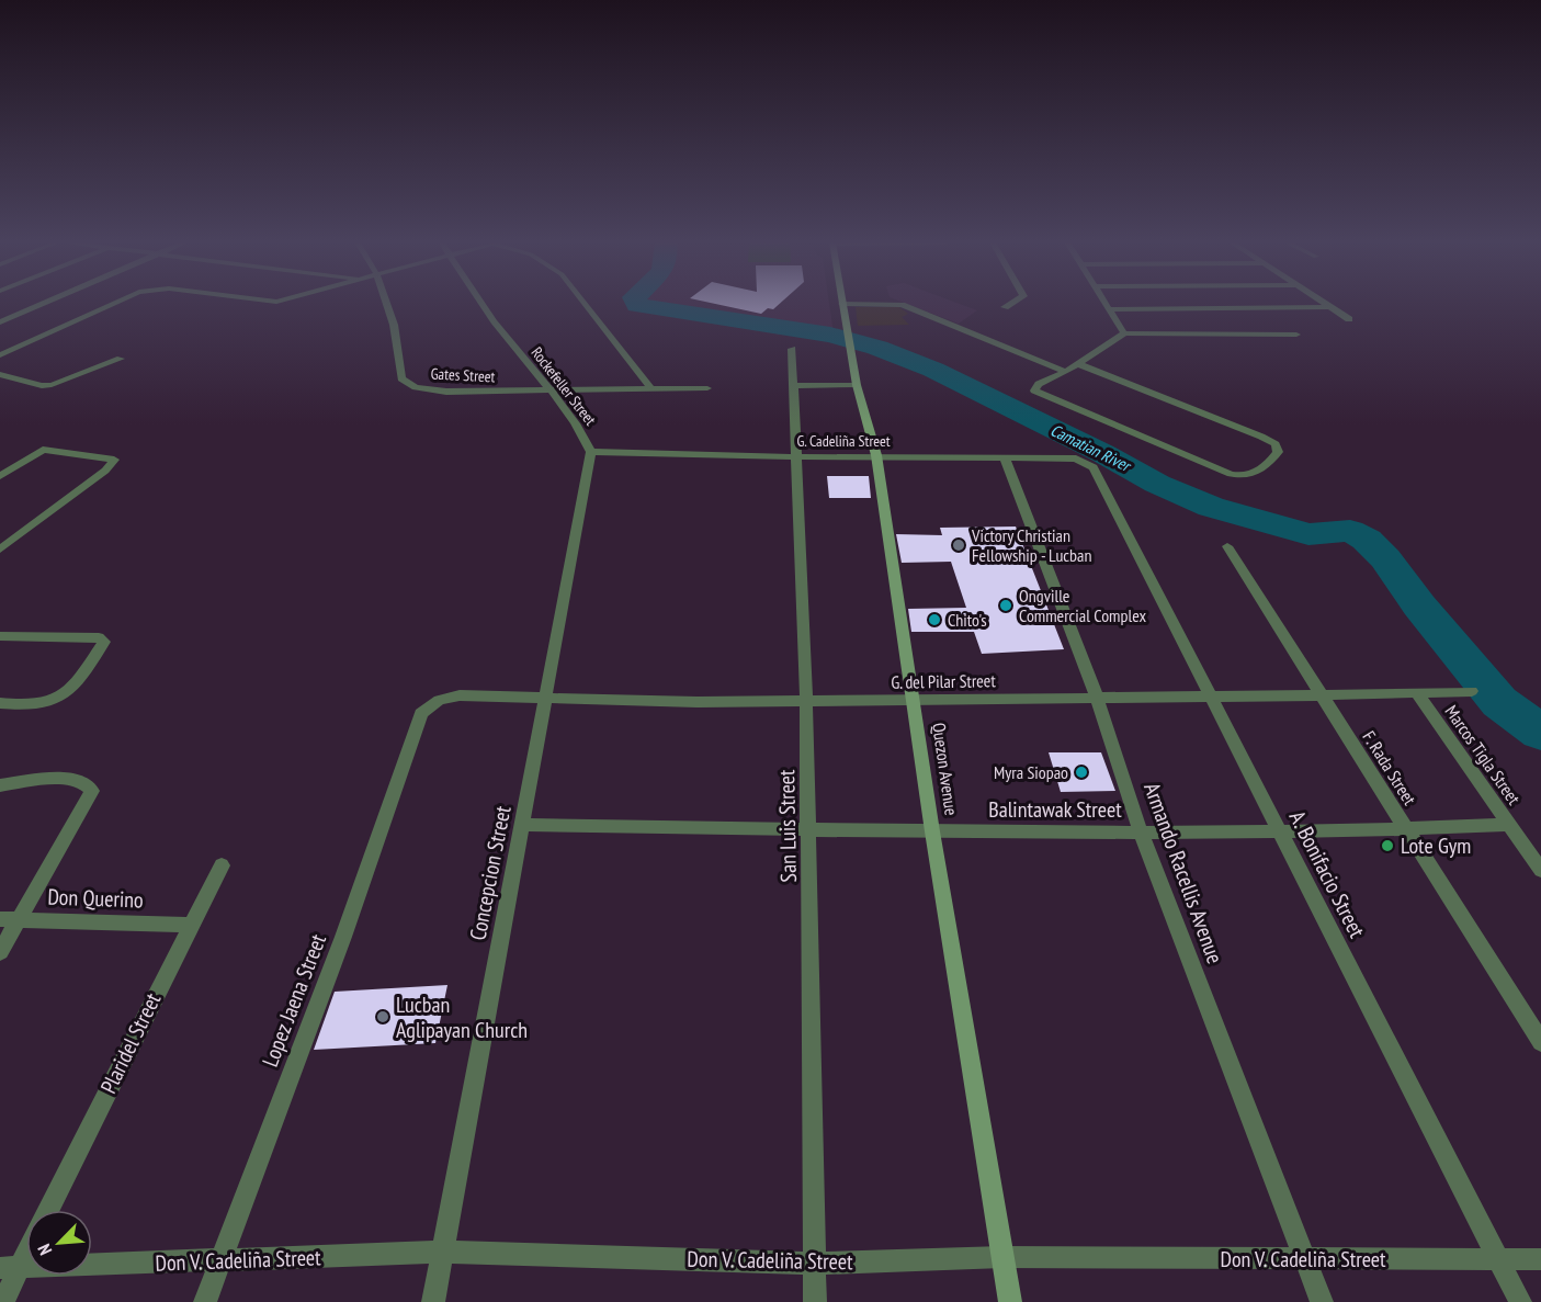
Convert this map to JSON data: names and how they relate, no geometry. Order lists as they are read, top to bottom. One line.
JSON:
{"streets":{"main road":["Quezon Avenue"],"street":["Gates Street","Rockefeller Street","G. Cadeliña Street","G. del Pilar Street","Marcos Tigla Street","F. Rada Street","Balintawak Street","San Luis Street","Concepcion Street","Armando Racellis Avenue","A. Bonifacio Street","Don Querino","Lopez Jaena Street","Plaridel Street","Don V. Cadeliña Street"]},"crossings":[["Gates Street","Rockefeller Street"],["Rockefeller Street","G. Cadeliña Street"],["Rockefeller Street","Concepcion Street"],["G. Cadeliña Street","Quezon Avenue"],["G. Cadeliña Street","San Luis Street"],["G. Cadeliña Street","Concepcion Street"],["G. Cadeliña Street","Armando Racellis Avenue"],["G. Cadeliña Street","A. Bonifacio Street"],["G. del Pilar Street","Marcos Tigla Street"],["G. del Pilar Street","F. Rada Street"],["G. del Pilar Street","Quezon Avenue"],["G. del Pilar Street","San Luis Street"],["G. del Pilar Street","Concepcion Street"],["G. del Pilar Street","Armando Racellis Avenue"],["G. del Pilar Street","A. Bonifacio Street"],["G. del Pilar Street","Lopez Jaena Street"],["Marcos Tigla Street","Balintawak Street"],["F. Rada Street","Balintawak Street"],["Quezon Avenue","Balintawak Street"],["Quezon Avenue","Don V. Cadeliña Street"],["Balintawak Street","San Luis Street"],["Balintawak Street","Concepcion Street"],["Balintawak Street","Armando Racellis Avenue"],["Balintawak Street","A. Bonifacio Street"],["San Luis Street","Don V. Cadeliña Street"],["Concepcion Street","Don V. Cadeliña Street"],["Armando Racellis Avenue","Don V. Cadeliña Street"],["A. Bonifacio Street","Don V. Cadeliña Street"],["Don Querino","Plaridel Street"],["Lopez Jaena Street","Don V. Cadeliña Street"]],"water":["Camatian River"],"places":["Victory Christian Fellowship - Lucban","Ongville Commercial Complex","Chito's","Myra Siopao","Lote Gym","Lucban Aglipayan Church"],"north":"bottom left"}
